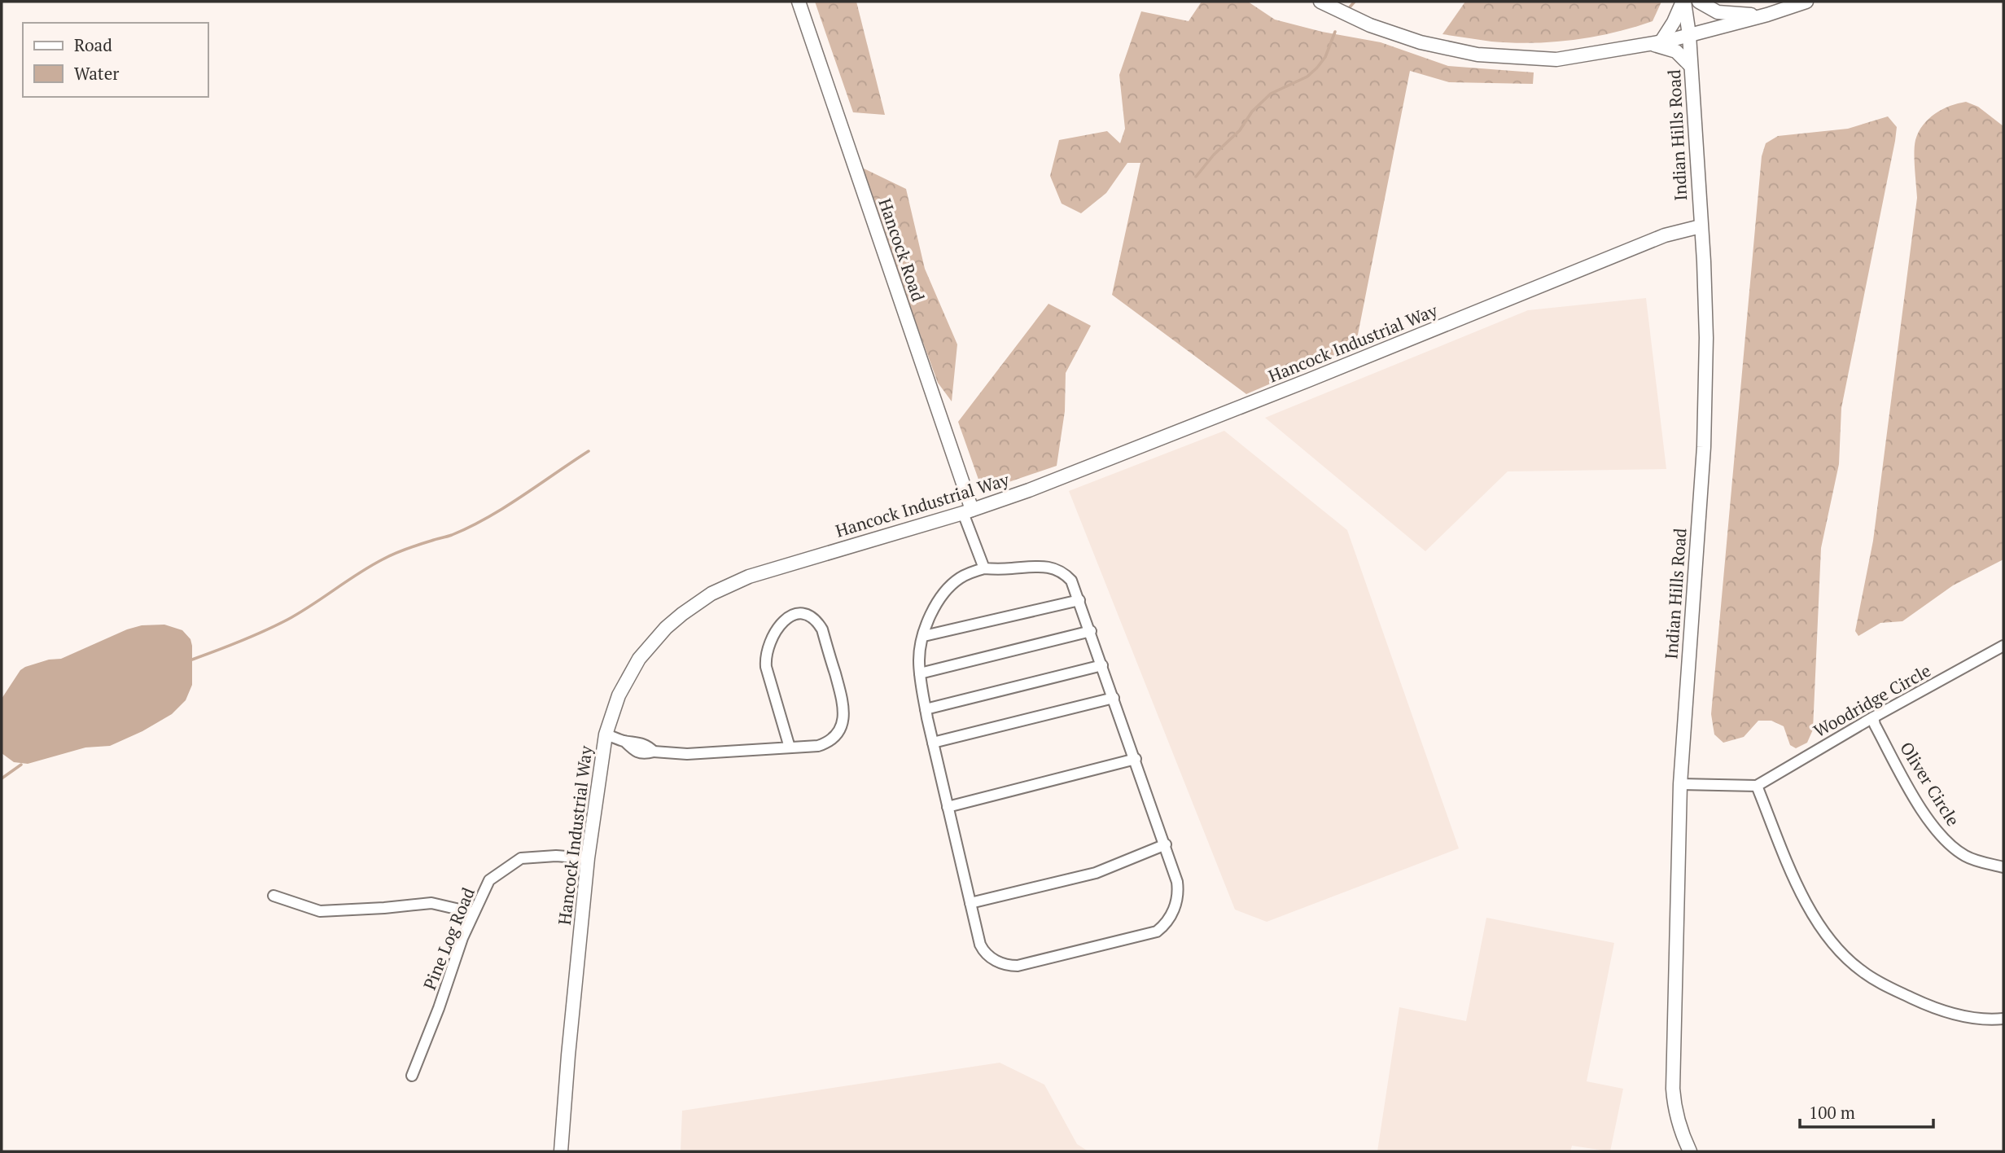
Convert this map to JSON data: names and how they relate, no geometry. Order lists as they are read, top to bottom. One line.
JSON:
{"streets":{"street":["Indian Hills Road","Hancock Road","Hancock Industrial Way","Woodridge Circle","Oliver Circle","Pine Log Road"]},"crossings":[["Indian Hills Road","Hancock Industrial Way"],["Hancock Road","Hancock Industrial Way"],["Hancock Industrial Way","Pine Log Road"],["Woodridge Circle","Oliver Circle"]],"legend":["Road","Water"],"scale_bar":"100 m"}
